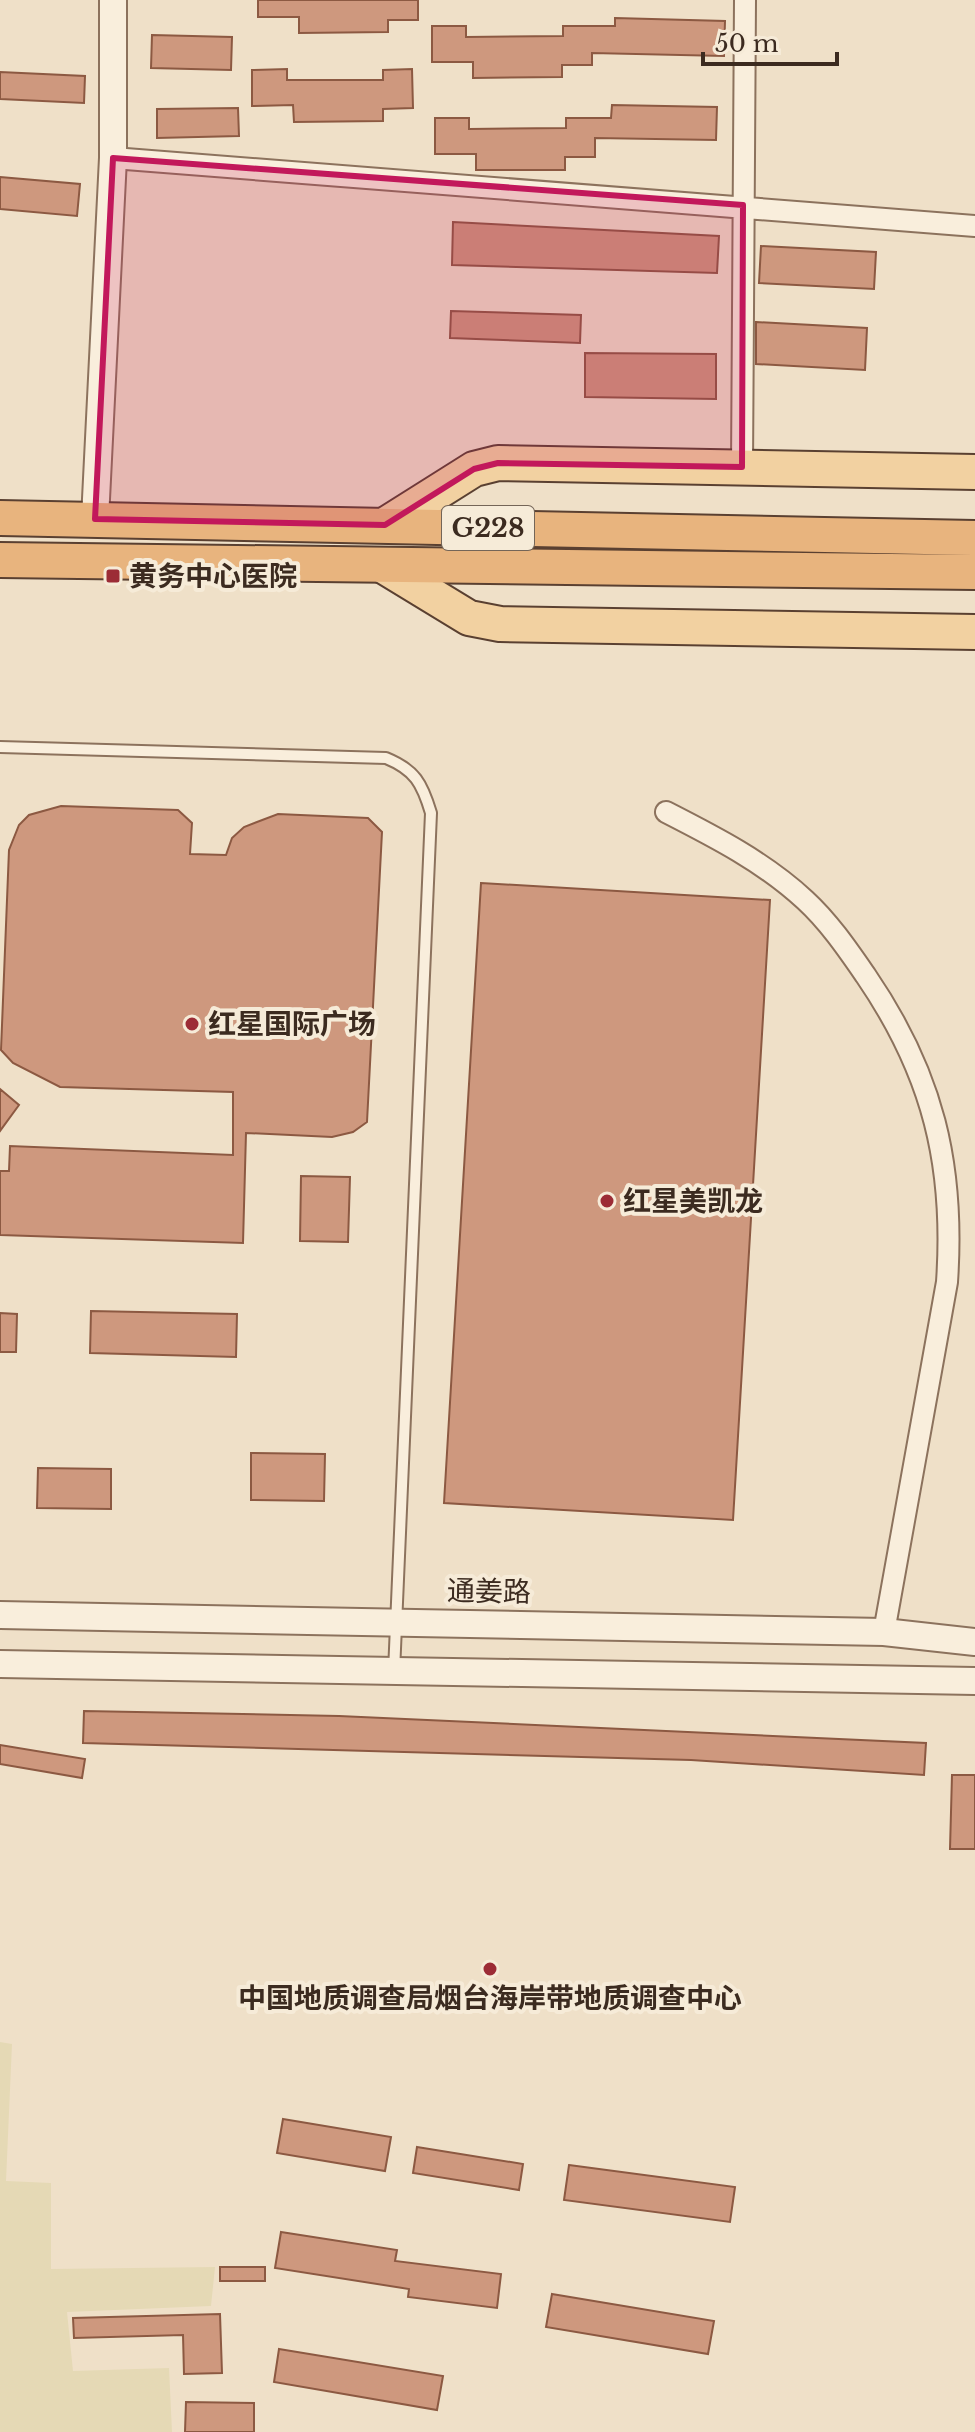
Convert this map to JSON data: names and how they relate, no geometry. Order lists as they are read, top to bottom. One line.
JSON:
{"streets":{"highway":["G228"],"street":["通姜路"]},"places":{"transit":["黄务中心医院"],"other":["红星国际广场","红星美凯龙","中国地质调查局烟台海岸带地质调查中心"]},"scale_bar":"50 m"}
